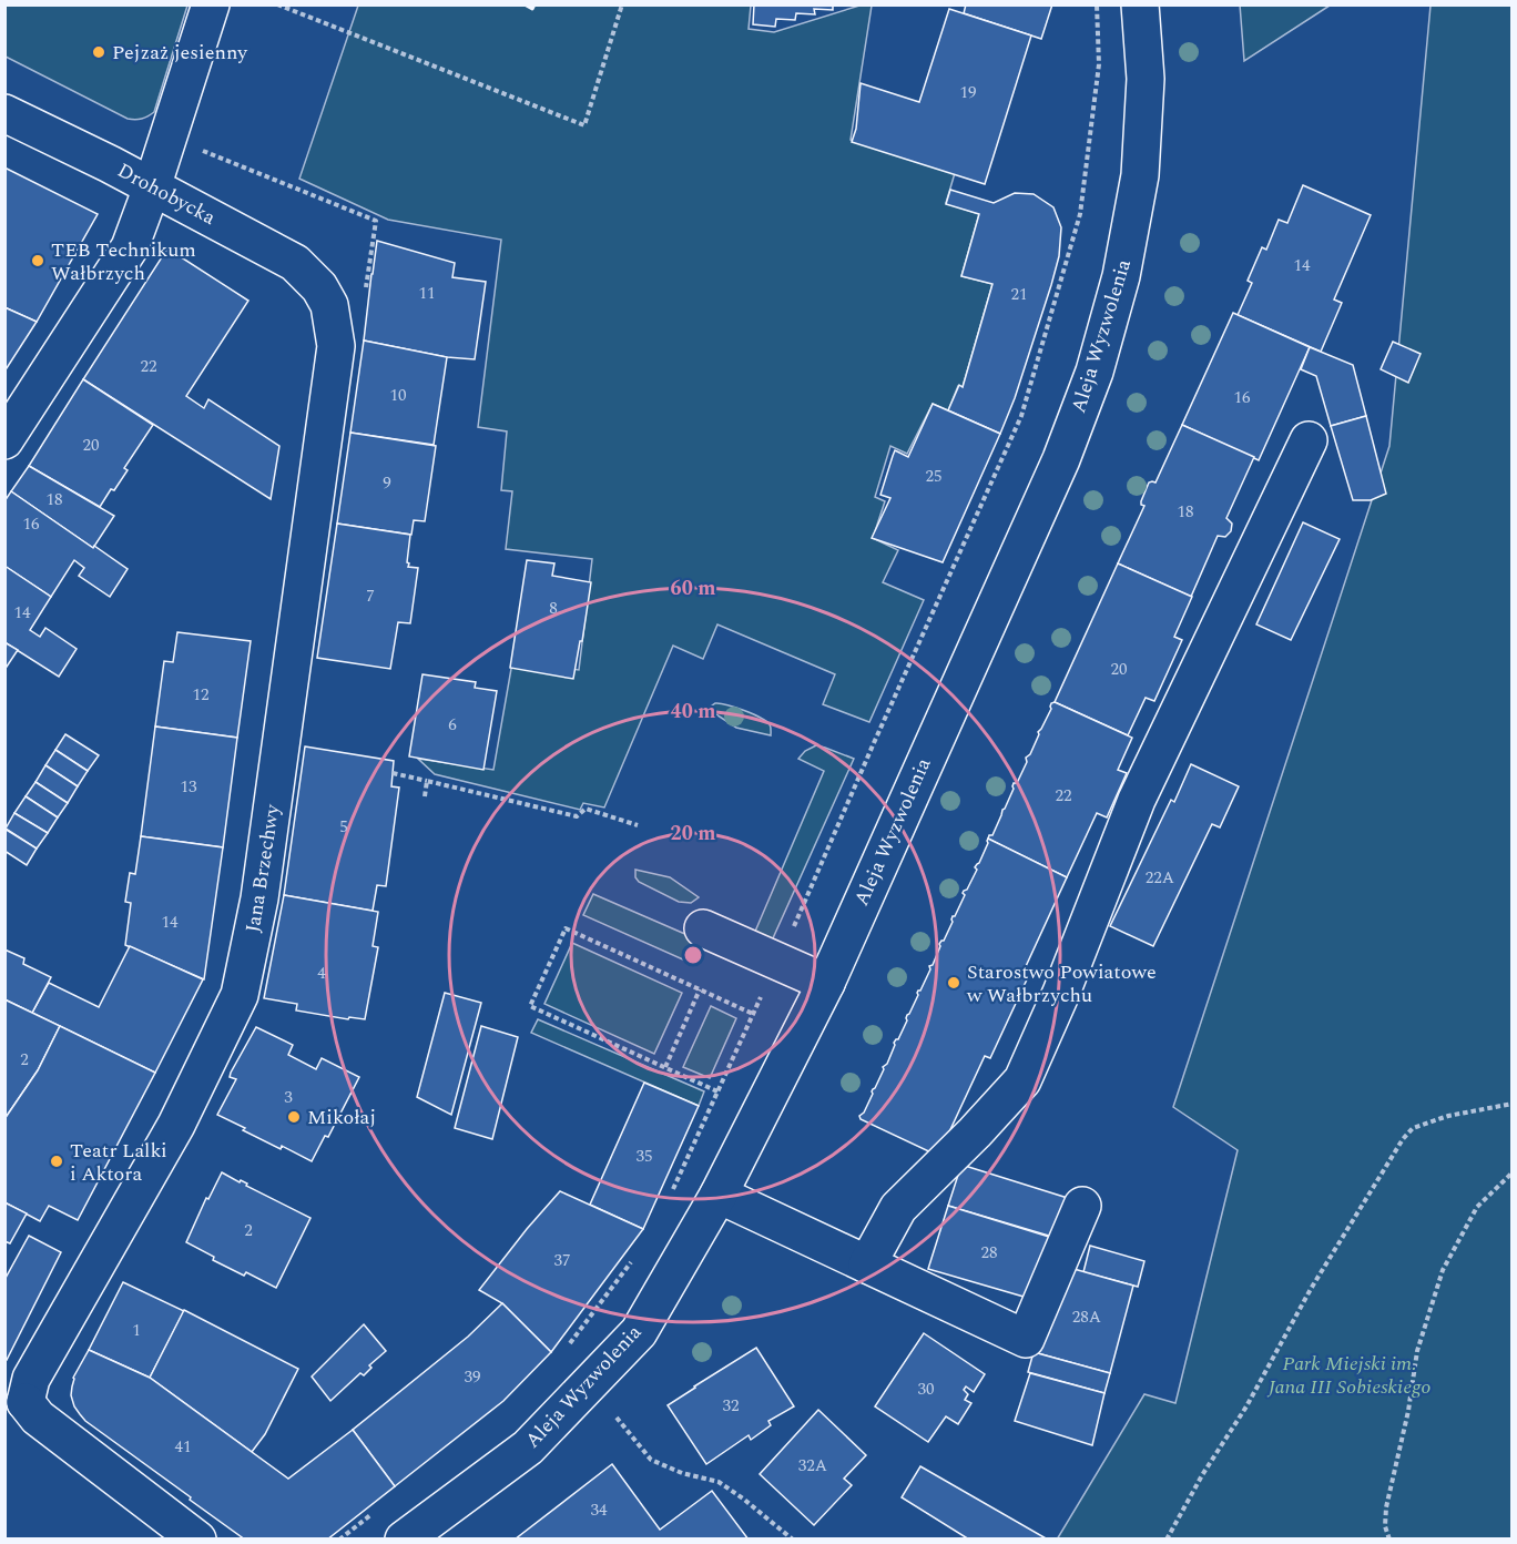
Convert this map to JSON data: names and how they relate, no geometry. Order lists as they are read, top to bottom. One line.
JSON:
{"streets":{"street":["Drohobycka","Aleja Wyzwolenia","Jana Brzechwy"]},"crossings":[["Drohobycka","Jana Brzechwy"]],"parks":["Park Miejski im. Jana III Sobieskiego"],"places":["Pejzaż jesienny","TEB Technikum Wałbrzych","Starostwo Powiatowe w Wałbrzychu","Mikołaj","Teatr Lalki i Aktora"],"house_numbers":["19","14","11","21","22","10","16","20","25","9","18","18","16","7","8","14","20","12","6","13","22","5","22A","14","4","2","3","35","2","28","37","28A","1","39","30","32","41","32A","34"],"rings":["60 m","40 m","20 m"]}
